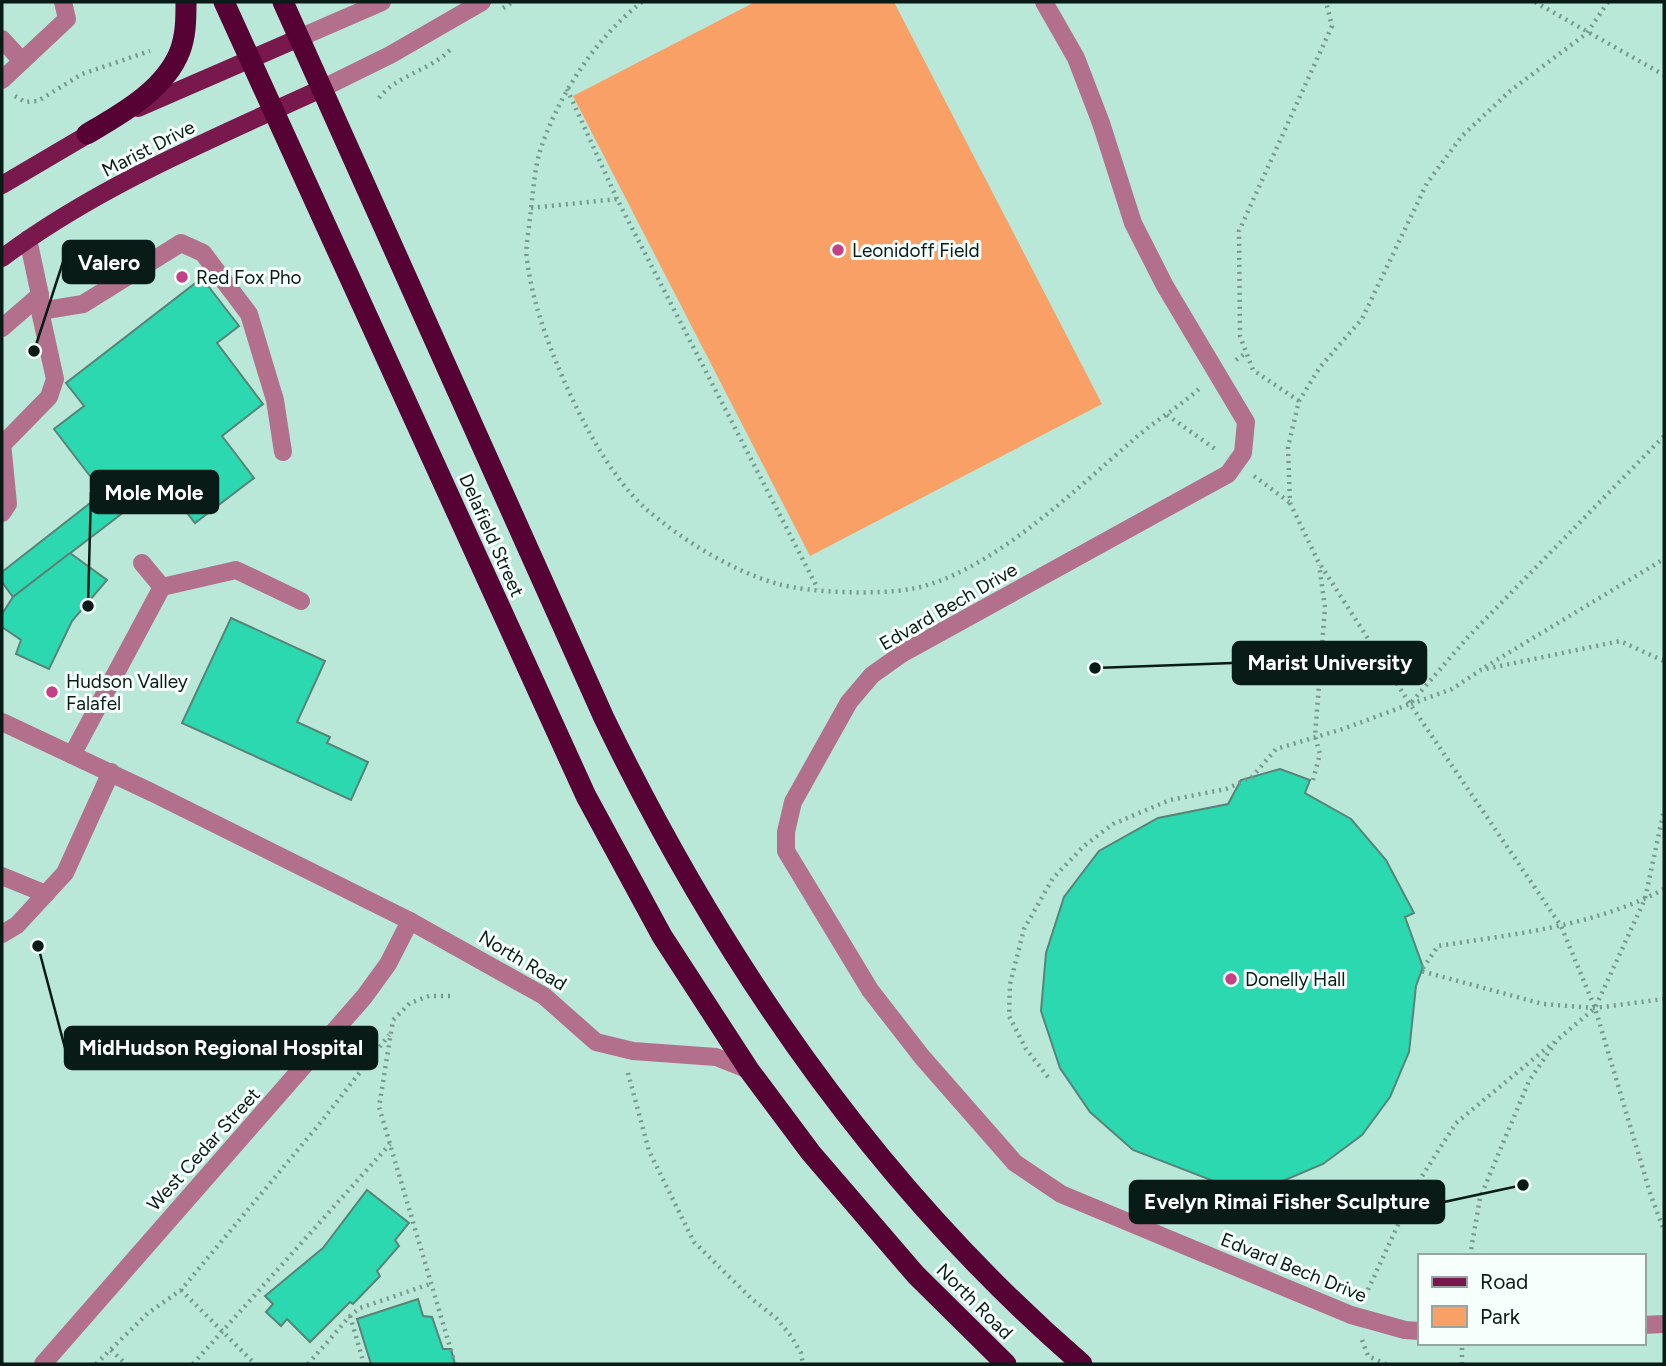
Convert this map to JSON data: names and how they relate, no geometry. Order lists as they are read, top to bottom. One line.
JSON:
{"streets":{"highway":["Delafield Street","North Road"],"main road":["Marist Drive"],"street":["Edvard Bech Drive","West Cedar Street"]},"crossings":[["Marist Drive","Delafield Street"],["Delafield Street","North Road"],["North Road","West Cedar Street"]],"places":["Leonidoff Field","Red Fox Pho","Valero","Mole Mole","Marist University","Hudson Valley Falafel","MidHudson Regional Hospital","Donelly Hall","Evelyn Rimai Fisher Sculpture"],"legend":["Road","Park"]}
